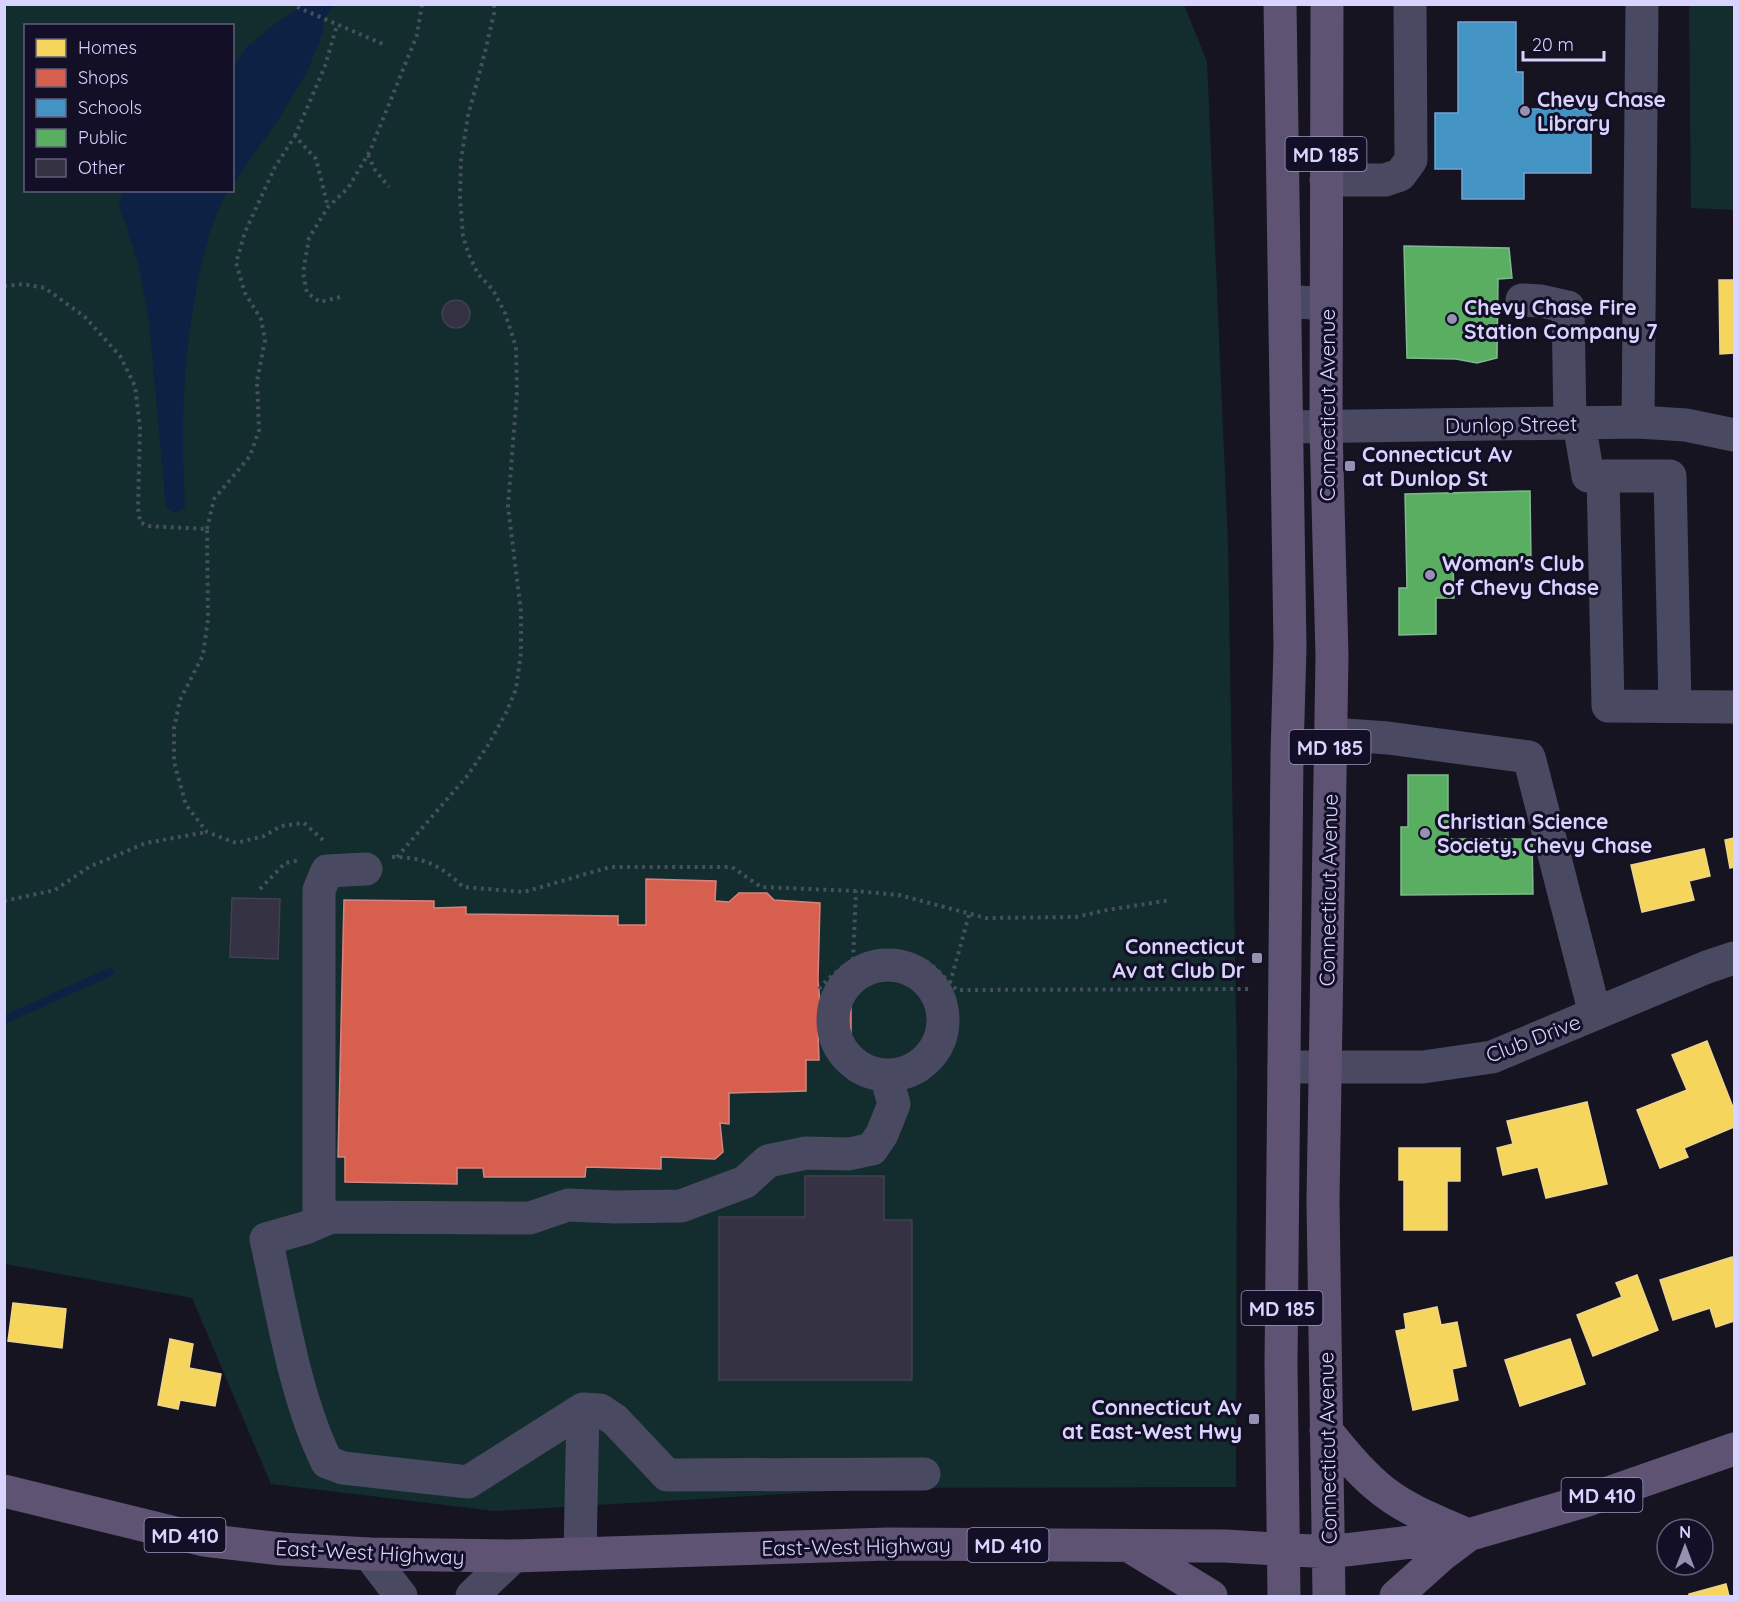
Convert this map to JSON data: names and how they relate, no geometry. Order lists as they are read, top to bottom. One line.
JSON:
{"streets":{"main road":["MD 185","Connecticut Avenue","MD 410","East-West Highway"],"street":["Dunlop Street","Club Drive"]},"crossings":[["Connecticut Avenue","Dunlop Street"],["Connecticut Avenue","Club Drive"],["Connecticut Avenue","East-West Highway"]],"places":{"other":["Chevy Chase Library","Chevy Chase Fire Station Company 7","Woman's Club of Chevy Chase","Christian Science Society, Chevy Chase"],"transit":["Connecticut Av at Dunlop St","Connecticut Av at Club Dr","Connecticut Av at East-West Hwy"]},"legend":["Homes","Shops","Schools","Public","Other"],"scale_bar":"20 m","north":"top"}
